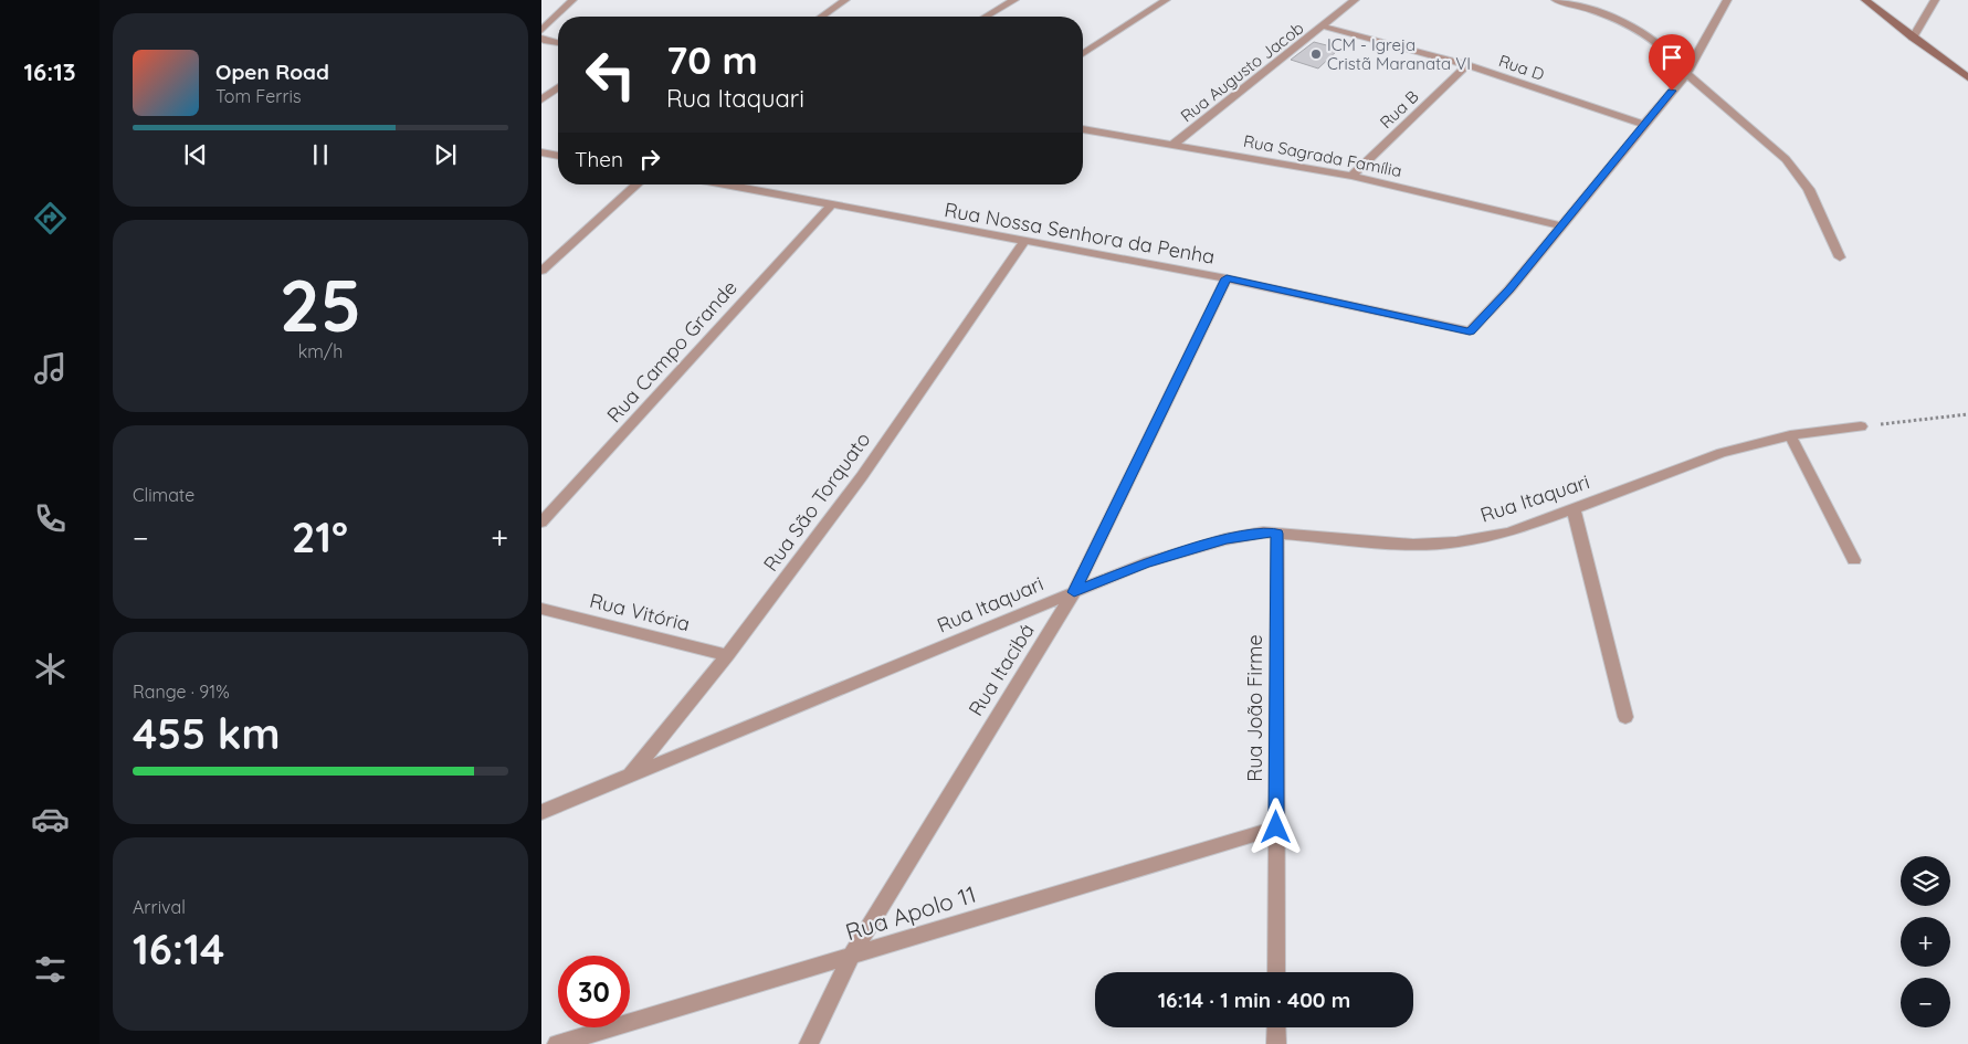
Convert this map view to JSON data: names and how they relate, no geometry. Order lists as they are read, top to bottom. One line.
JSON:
{"streets":{"street":["Rua D","Rua Augusto Jacob","Rua B","Rua Sagrada Família","Rua Nossa Senhora da Penha","Rua Campo Grande","Rua Itaquari","Rua São Torquato","Rua Vitória","Rua Itacibá","Rua João Firme","Rua Apolo 11"]},"crossings":[["Rua D","Rua Augusto Jacob"],["Rua D","Rua B"],["Rua Augusto Jacob","Rua Sagrada Família"],["Rua B","Rua Sagrada Família"],["Rua Sagrada Família","Rua Nossa Senhora da Penha"],["Rua Nossa Senhora da Penha","Rua Campo Grande"],["Rua Nossa Senhora da Penha","Rua São Torquato"],["Rua Nossa Senhora da Penha","Rua Itacibá"],["Rua Itaquari","Rua São Torquato"],["Rua Itaquari","Rua Itacibá"],["Rua Itaquari","Rua João Firme"],["Rua São Torquato","Rua Vitória"],["Rua Itacibá","Rua Apolo 11"],["Rua João Firme","Rua Apolo 11"]],"places":["ICM - Igreja Cristã Maranata VI"],"page":{"tabs":"16:13","turn":["70 m","Rua Itaquari"],"song":["Open Road","Tom Ferris"],"then":"Then","tile":[["25","km/h"],"Climate",["Range · 91%","455 km"],["Arrival","16:14"]],"heat":["−","21°","+"],"map_buttons":["+","−"],"limit":"30","trip":"16:14 · 1 min · 400 m"}}
